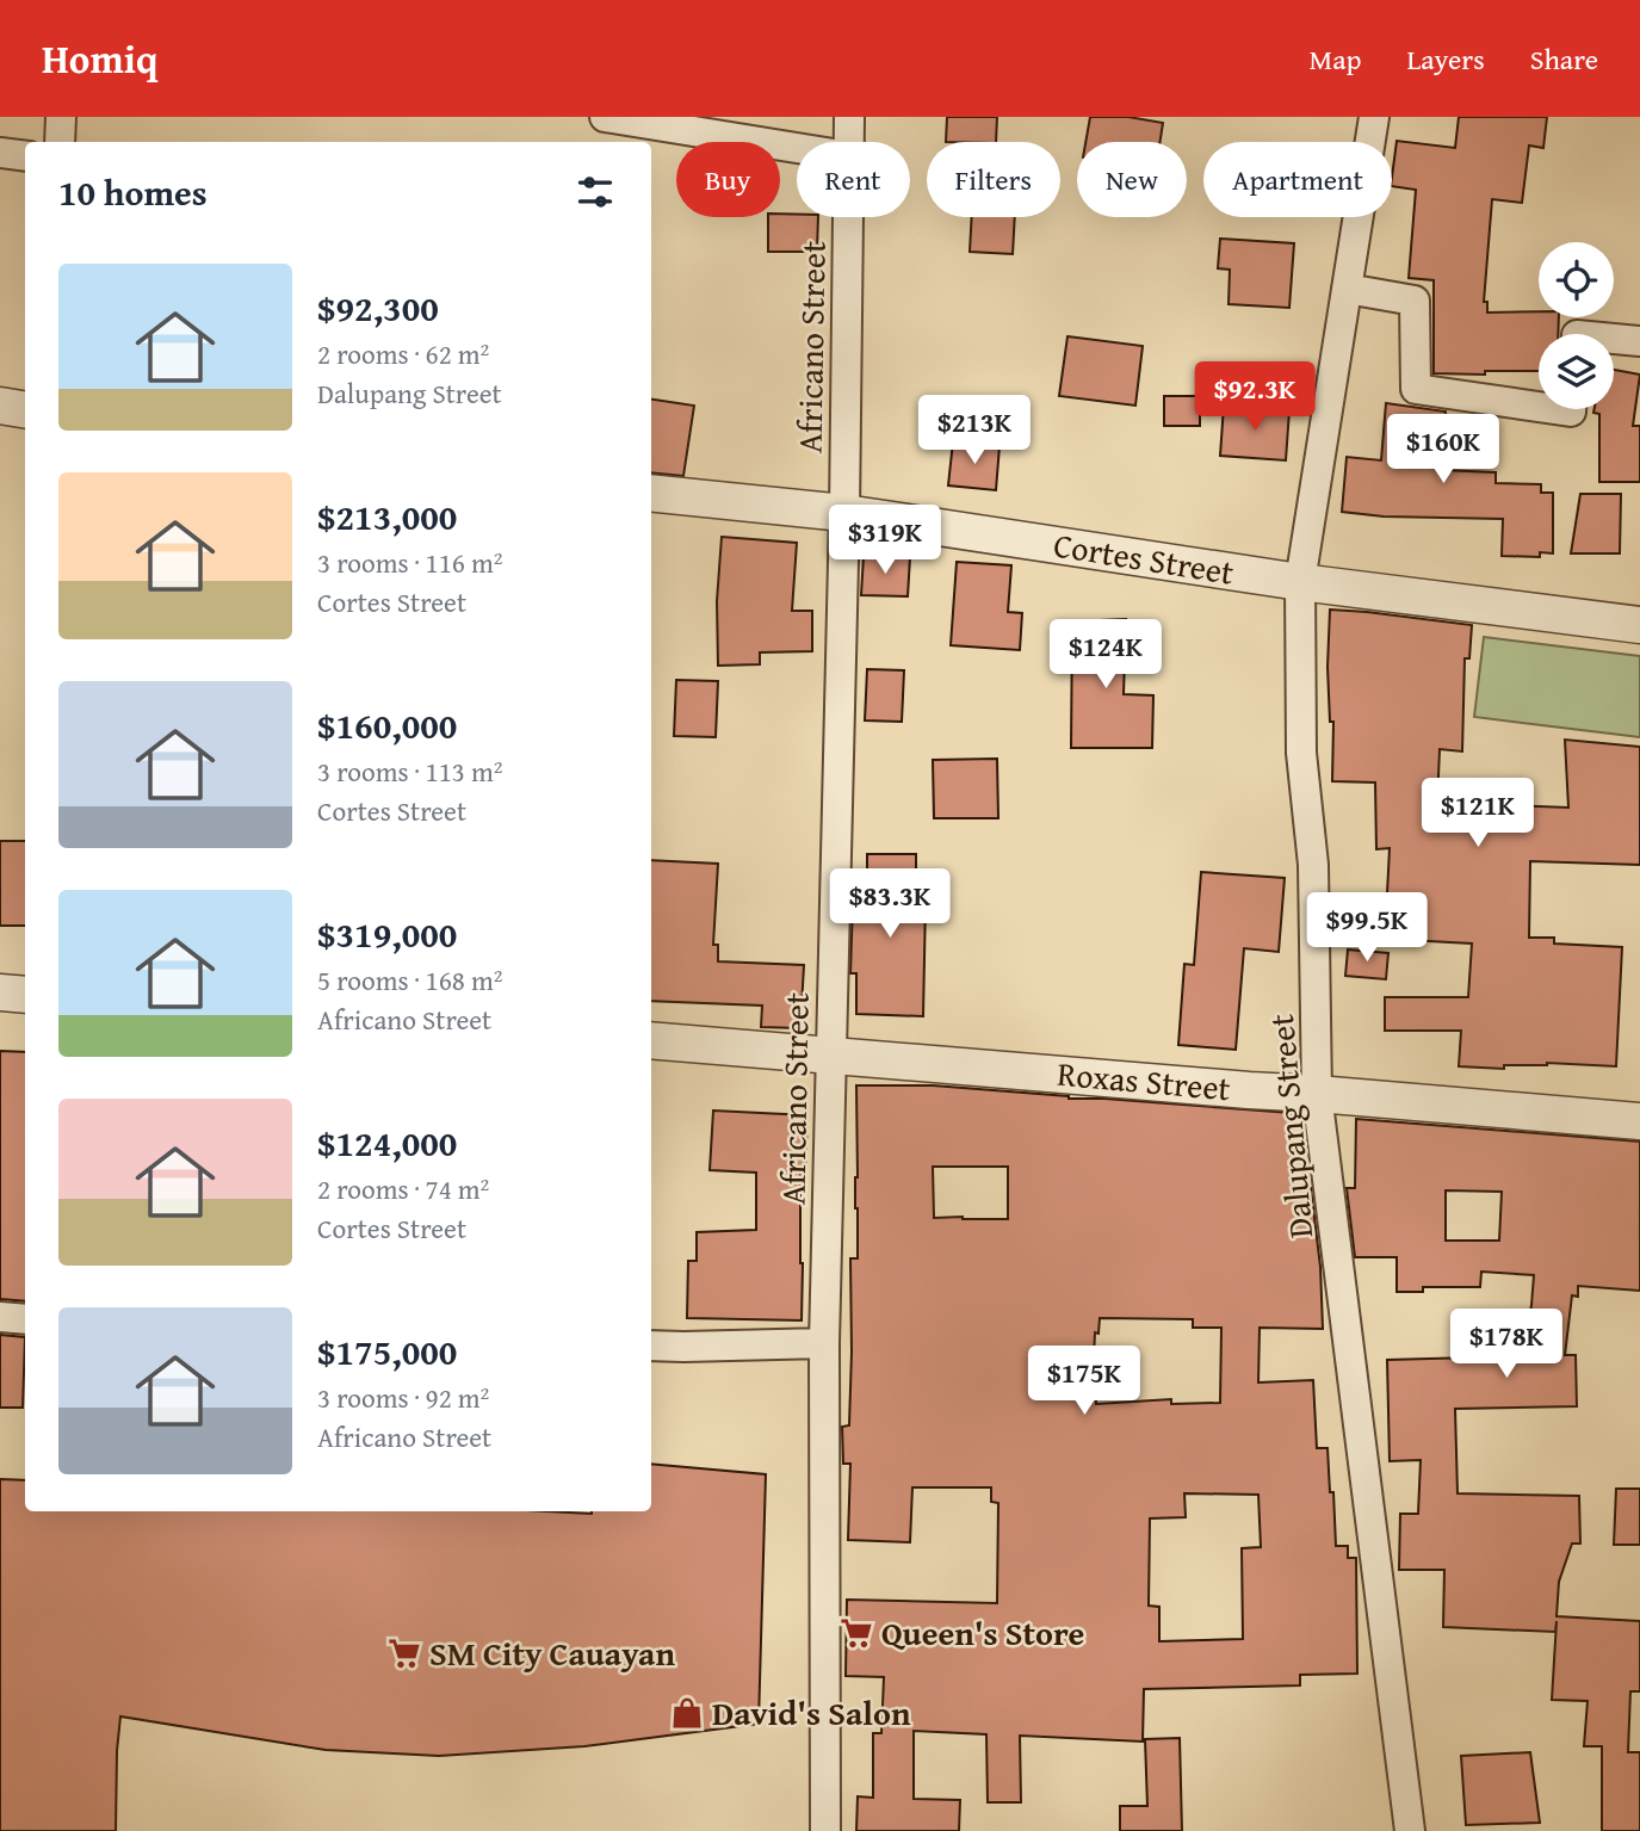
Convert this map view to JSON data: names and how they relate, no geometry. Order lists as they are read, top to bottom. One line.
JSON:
{"streets":{"street":["Africano Street","Cortes Street","Roxas Street","Dalupang Street"]},"crossings":[["Africano Street","Cortes Street"],["Africano Street","Roxas Street"],["Cortes Street","Dalupang Street"],["Roxas Street","Dalupang Street"]],"places":{"supermarket":["Queen's Store","SM City Cauayan"],"shop":["David's Salon"]},"page":{"header":"Homiq","nav":["Map","Layers","Share"],"chip":["Buy","Rent","Filters","New","Apartment"],"heading":"10 homes","list":[{"name":"$92,300","note":"2 rooms · 62 m² · Dalupang Street"},{"name":"$213,000","note":"3 rooms · 116 m² · Cortes Street"},{"name":"$160,000","note":"3 rooms · 113 m² · Cortes Street"},{"name":"$319,000","note":"5 rooms · 168 m² · Africano Street"},{"name":"$124,000","note":"2 rooms · 74 m² · Cortes Street"},{"name":"$175,000","note":"3 rooms · 92 m² · Africano Street"}],"price":["$92.3K","$213K","$160K","$319K","$124K","$121K","$83.3K","$99.5K","$178K","$175K"]}}
